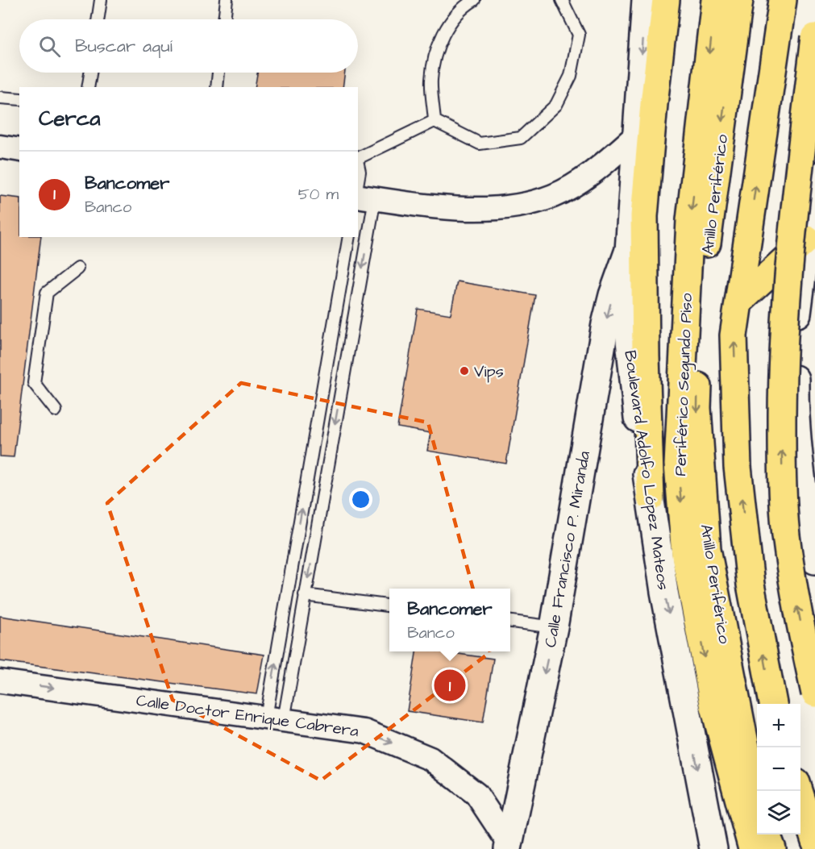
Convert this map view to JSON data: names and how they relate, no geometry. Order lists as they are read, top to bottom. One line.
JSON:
{"streets":{"highway":["Anillo Periférico","Periférico Segundo Piso"],"main road":["Boulevard Adolfo López Mateos","Calle Francisco P. Miranda"],"street":["Calle Doctor Enrique Cabrera"]},"crossings":[["Boulevard Adolfo López Mateos","Calle Francisco P. Miranda"],["Calle Francisco P. Miranda","Calle Doctor Enrique Cabrera"]],"one_way":["Boulevard Adolfo López Mateos","Calle Doctor Enrique Cabrera"],"places":["Vips"],"page":{"search":"Buscar aquí","heading":"Cerca","list":[{"mark":"1","name":"Bancomer","note":"Banco","value":"50 m"}],"popup":["Bancomer","Banco"],"pins":"1","map_buttons":["+","−"]}}
